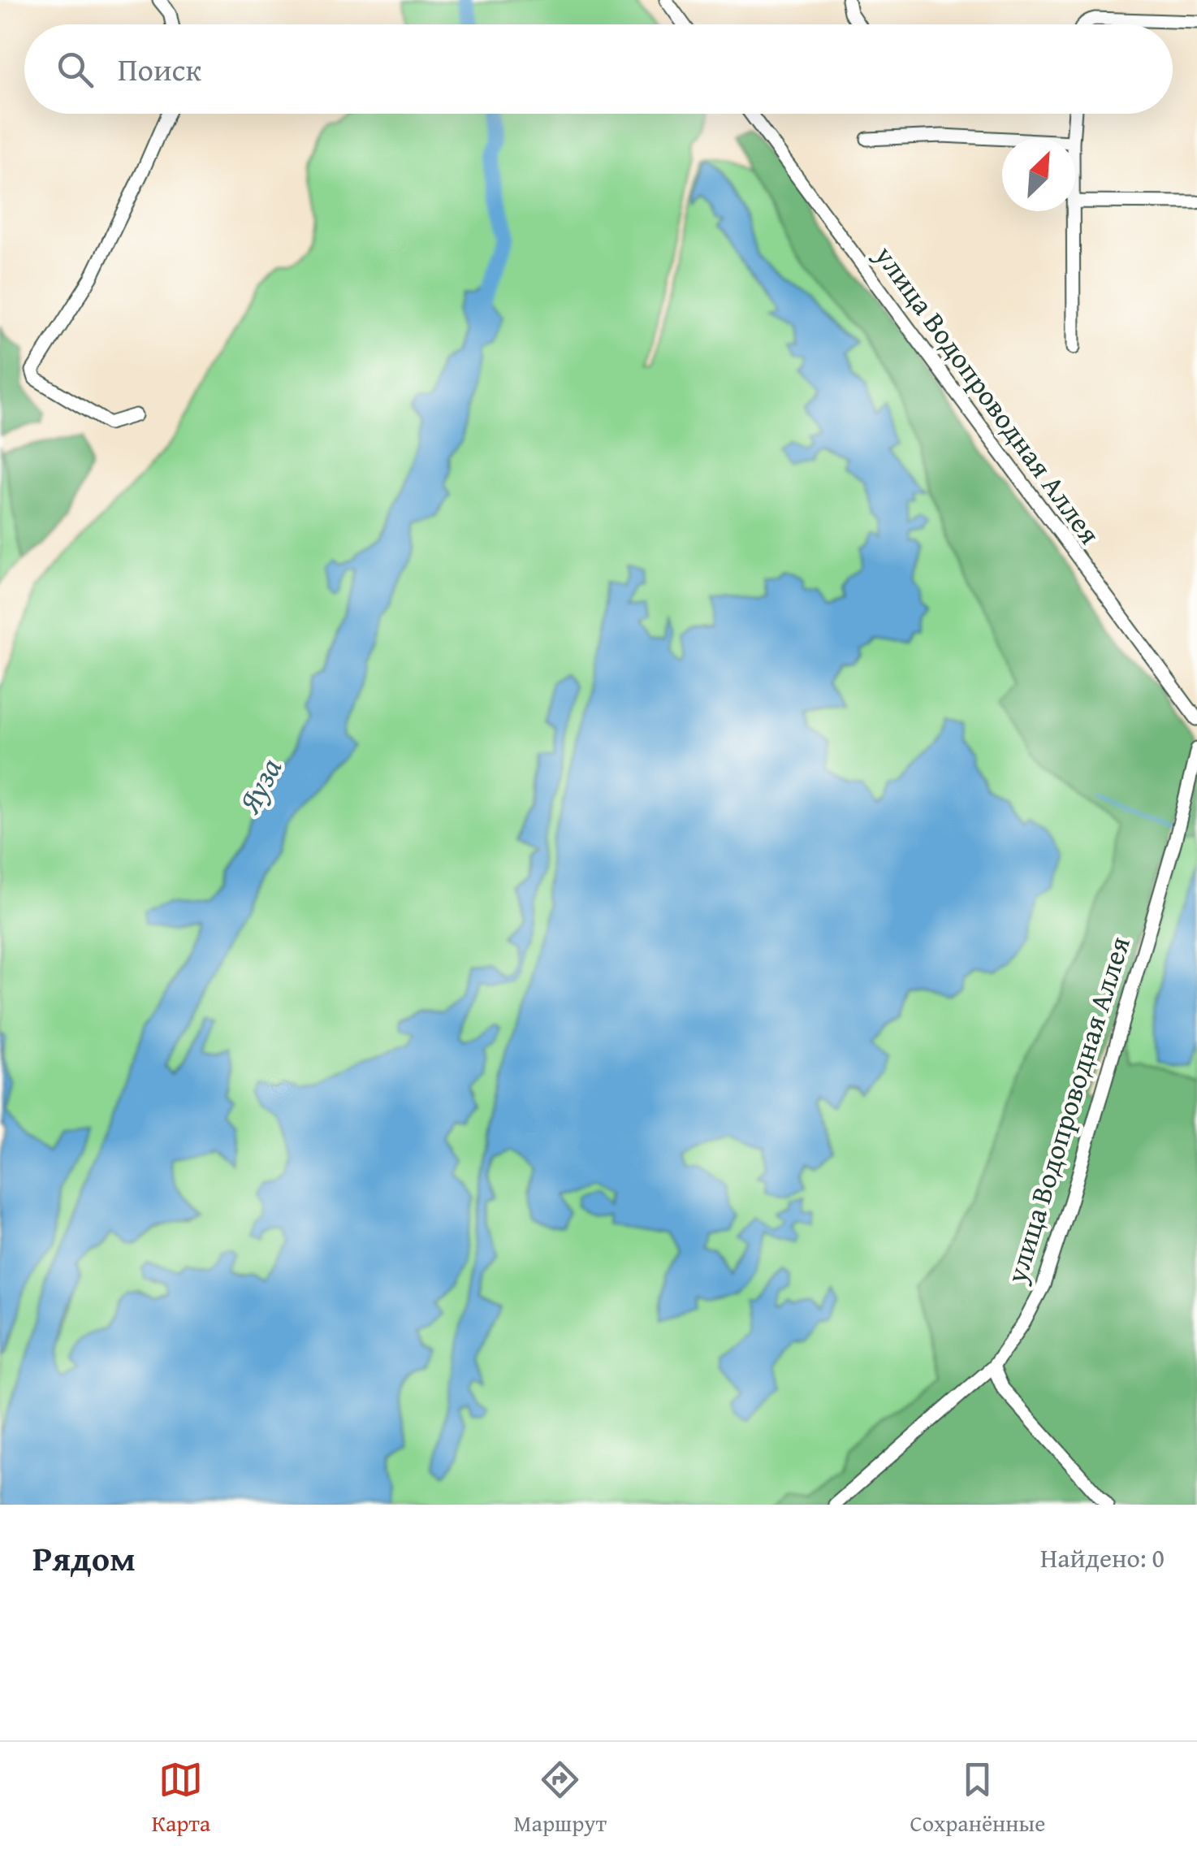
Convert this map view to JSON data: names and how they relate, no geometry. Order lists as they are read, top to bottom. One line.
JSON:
{"streets":{"street":["улица Водопроводная Аллея"]},"water":["Яуза"],"north":"top right","page":{"search":"Поиск","heading":["Рядом","Найдено: 0"],"nav":["Карта","Маршрут","Сохранённые"]}}
